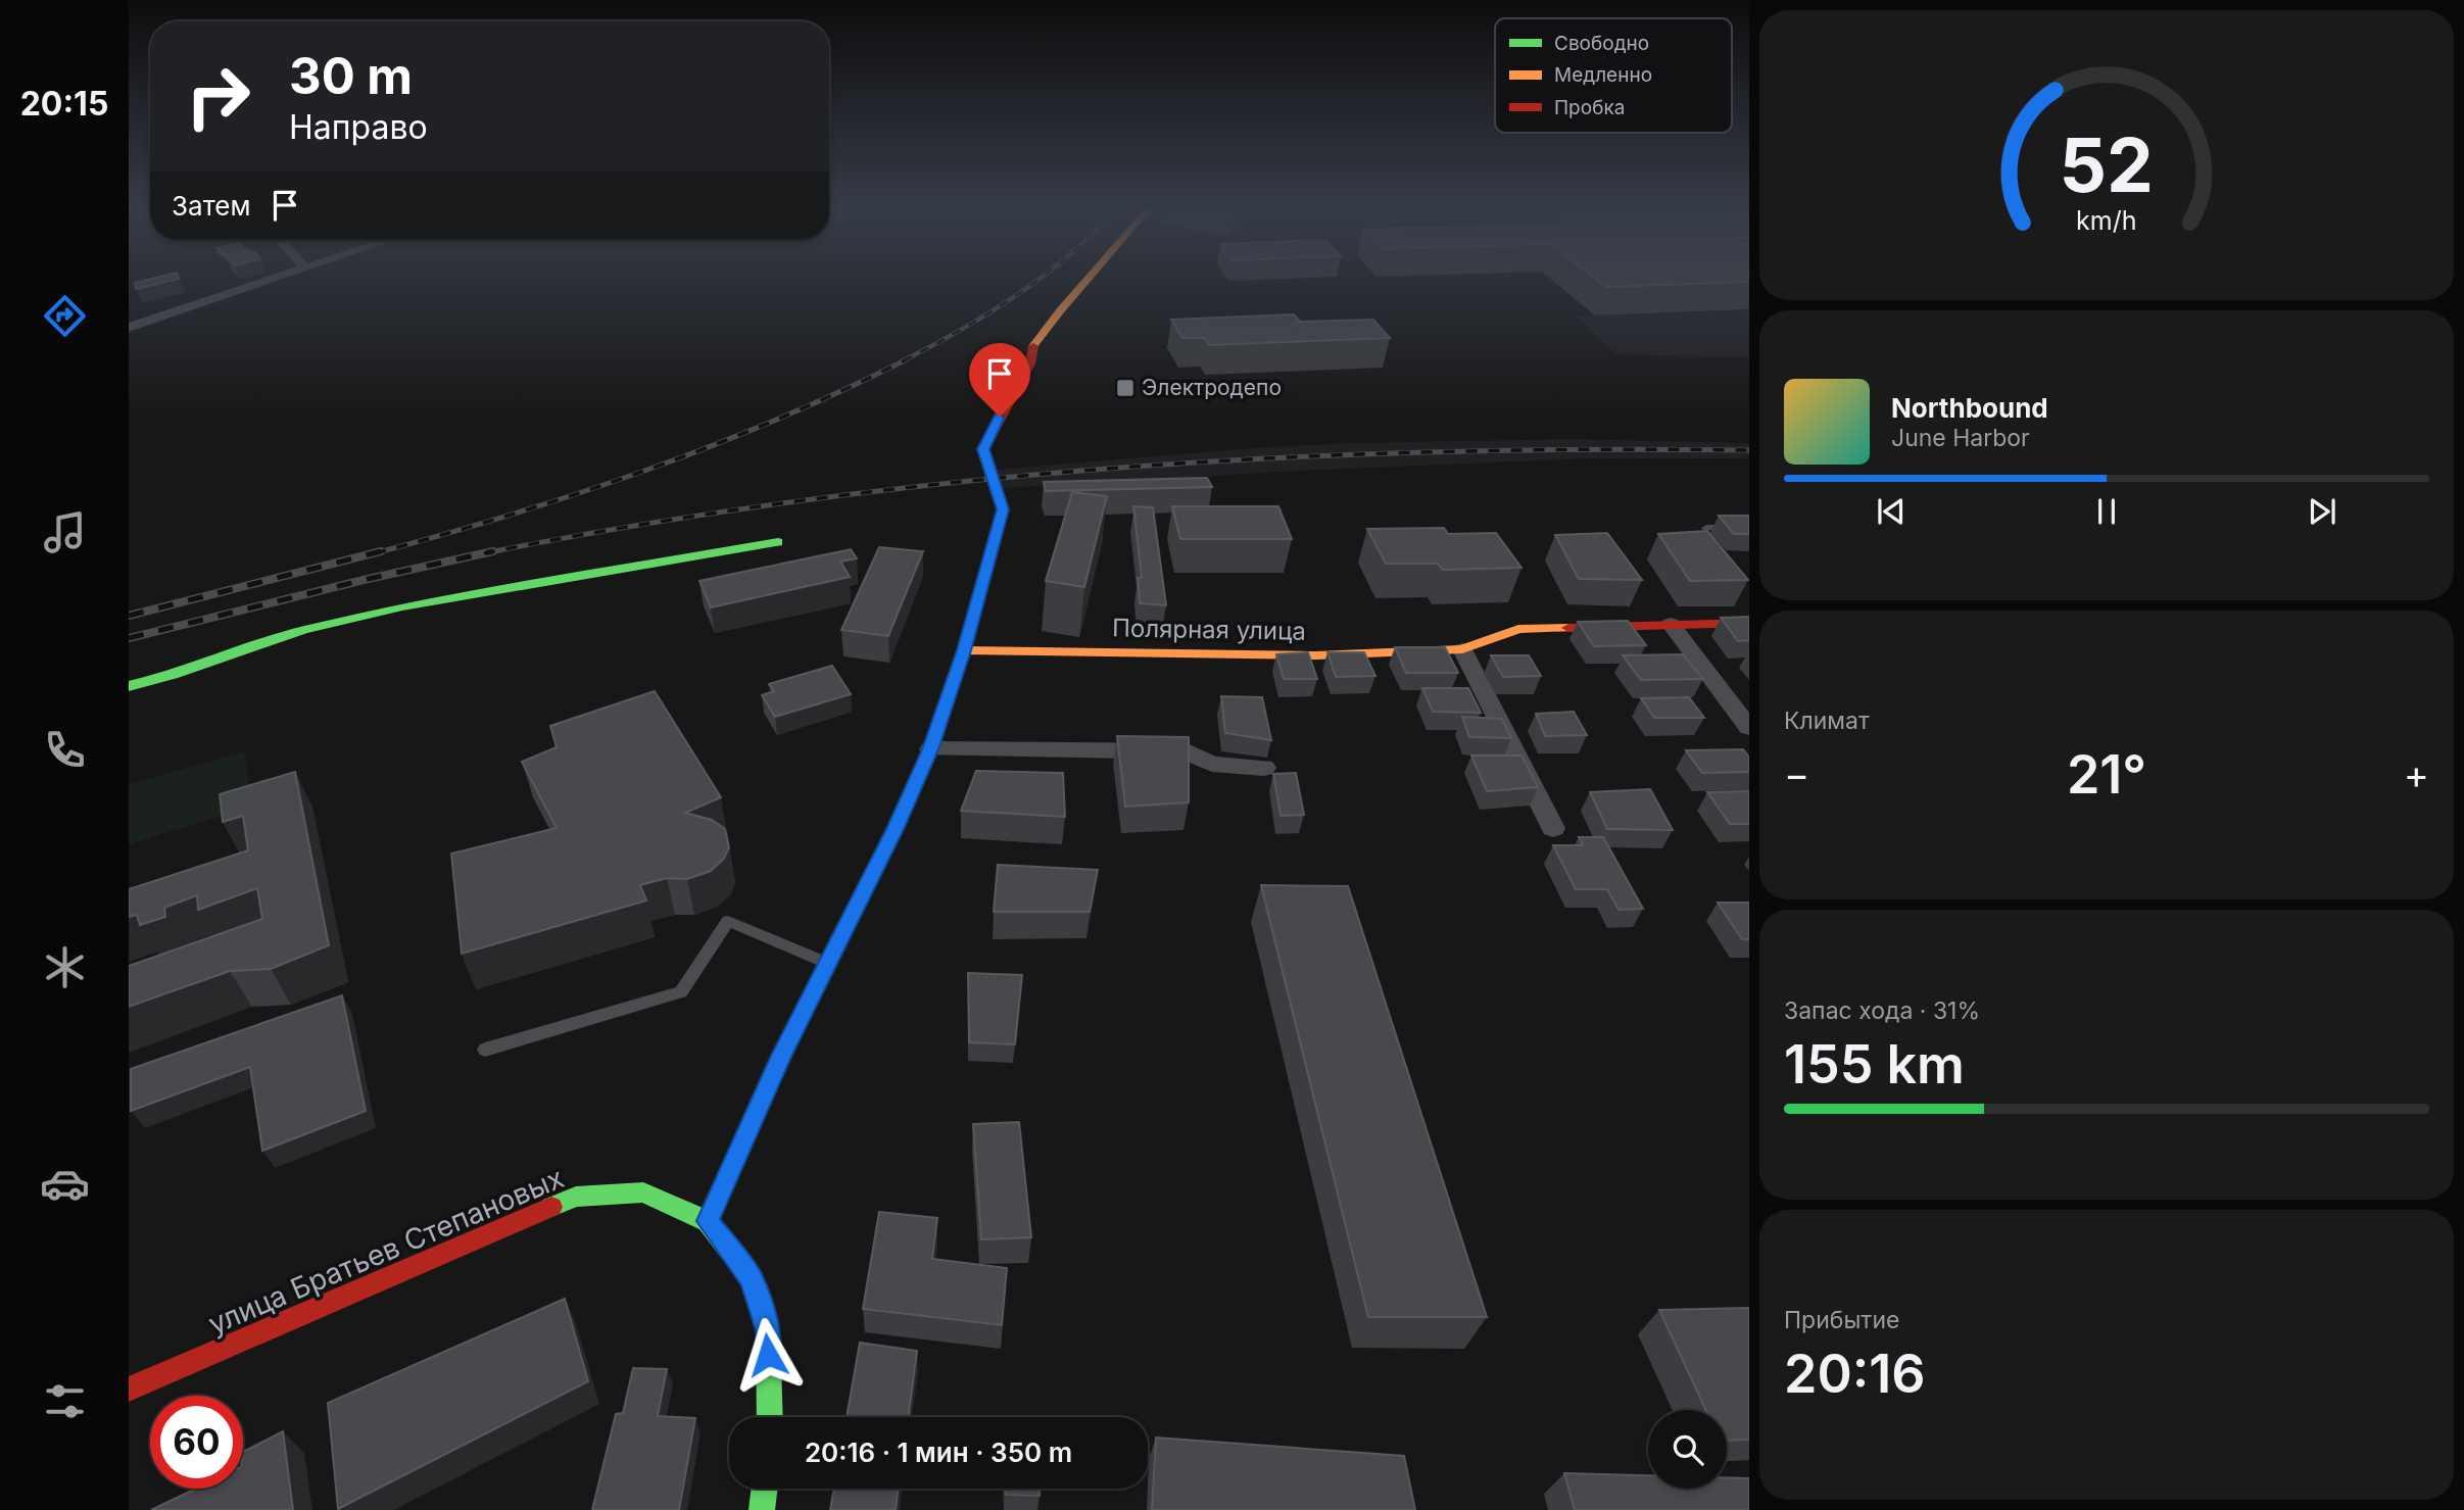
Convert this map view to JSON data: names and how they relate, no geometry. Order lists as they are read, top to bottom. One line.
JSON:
{"streets":{"street":["Полярная улица","улица Братьев Степановых"]},"places":{"transit":["Электродепо"]},"legend":["Свободно","Медленно","Пробка"],"page":{"tabs":"20:15","turn":["30 m","Направо"],"then":"Затем","song":["Northbound","June Harbor"],"tile":["Климат",["Запас хода · 31%","155 km"],["Прибытие","20:16"]],"heat":["−","21°","+"],"limit":"60","trip":"20:16 · 1 мин · 350 m","gauge":["52","km/h"]}}
